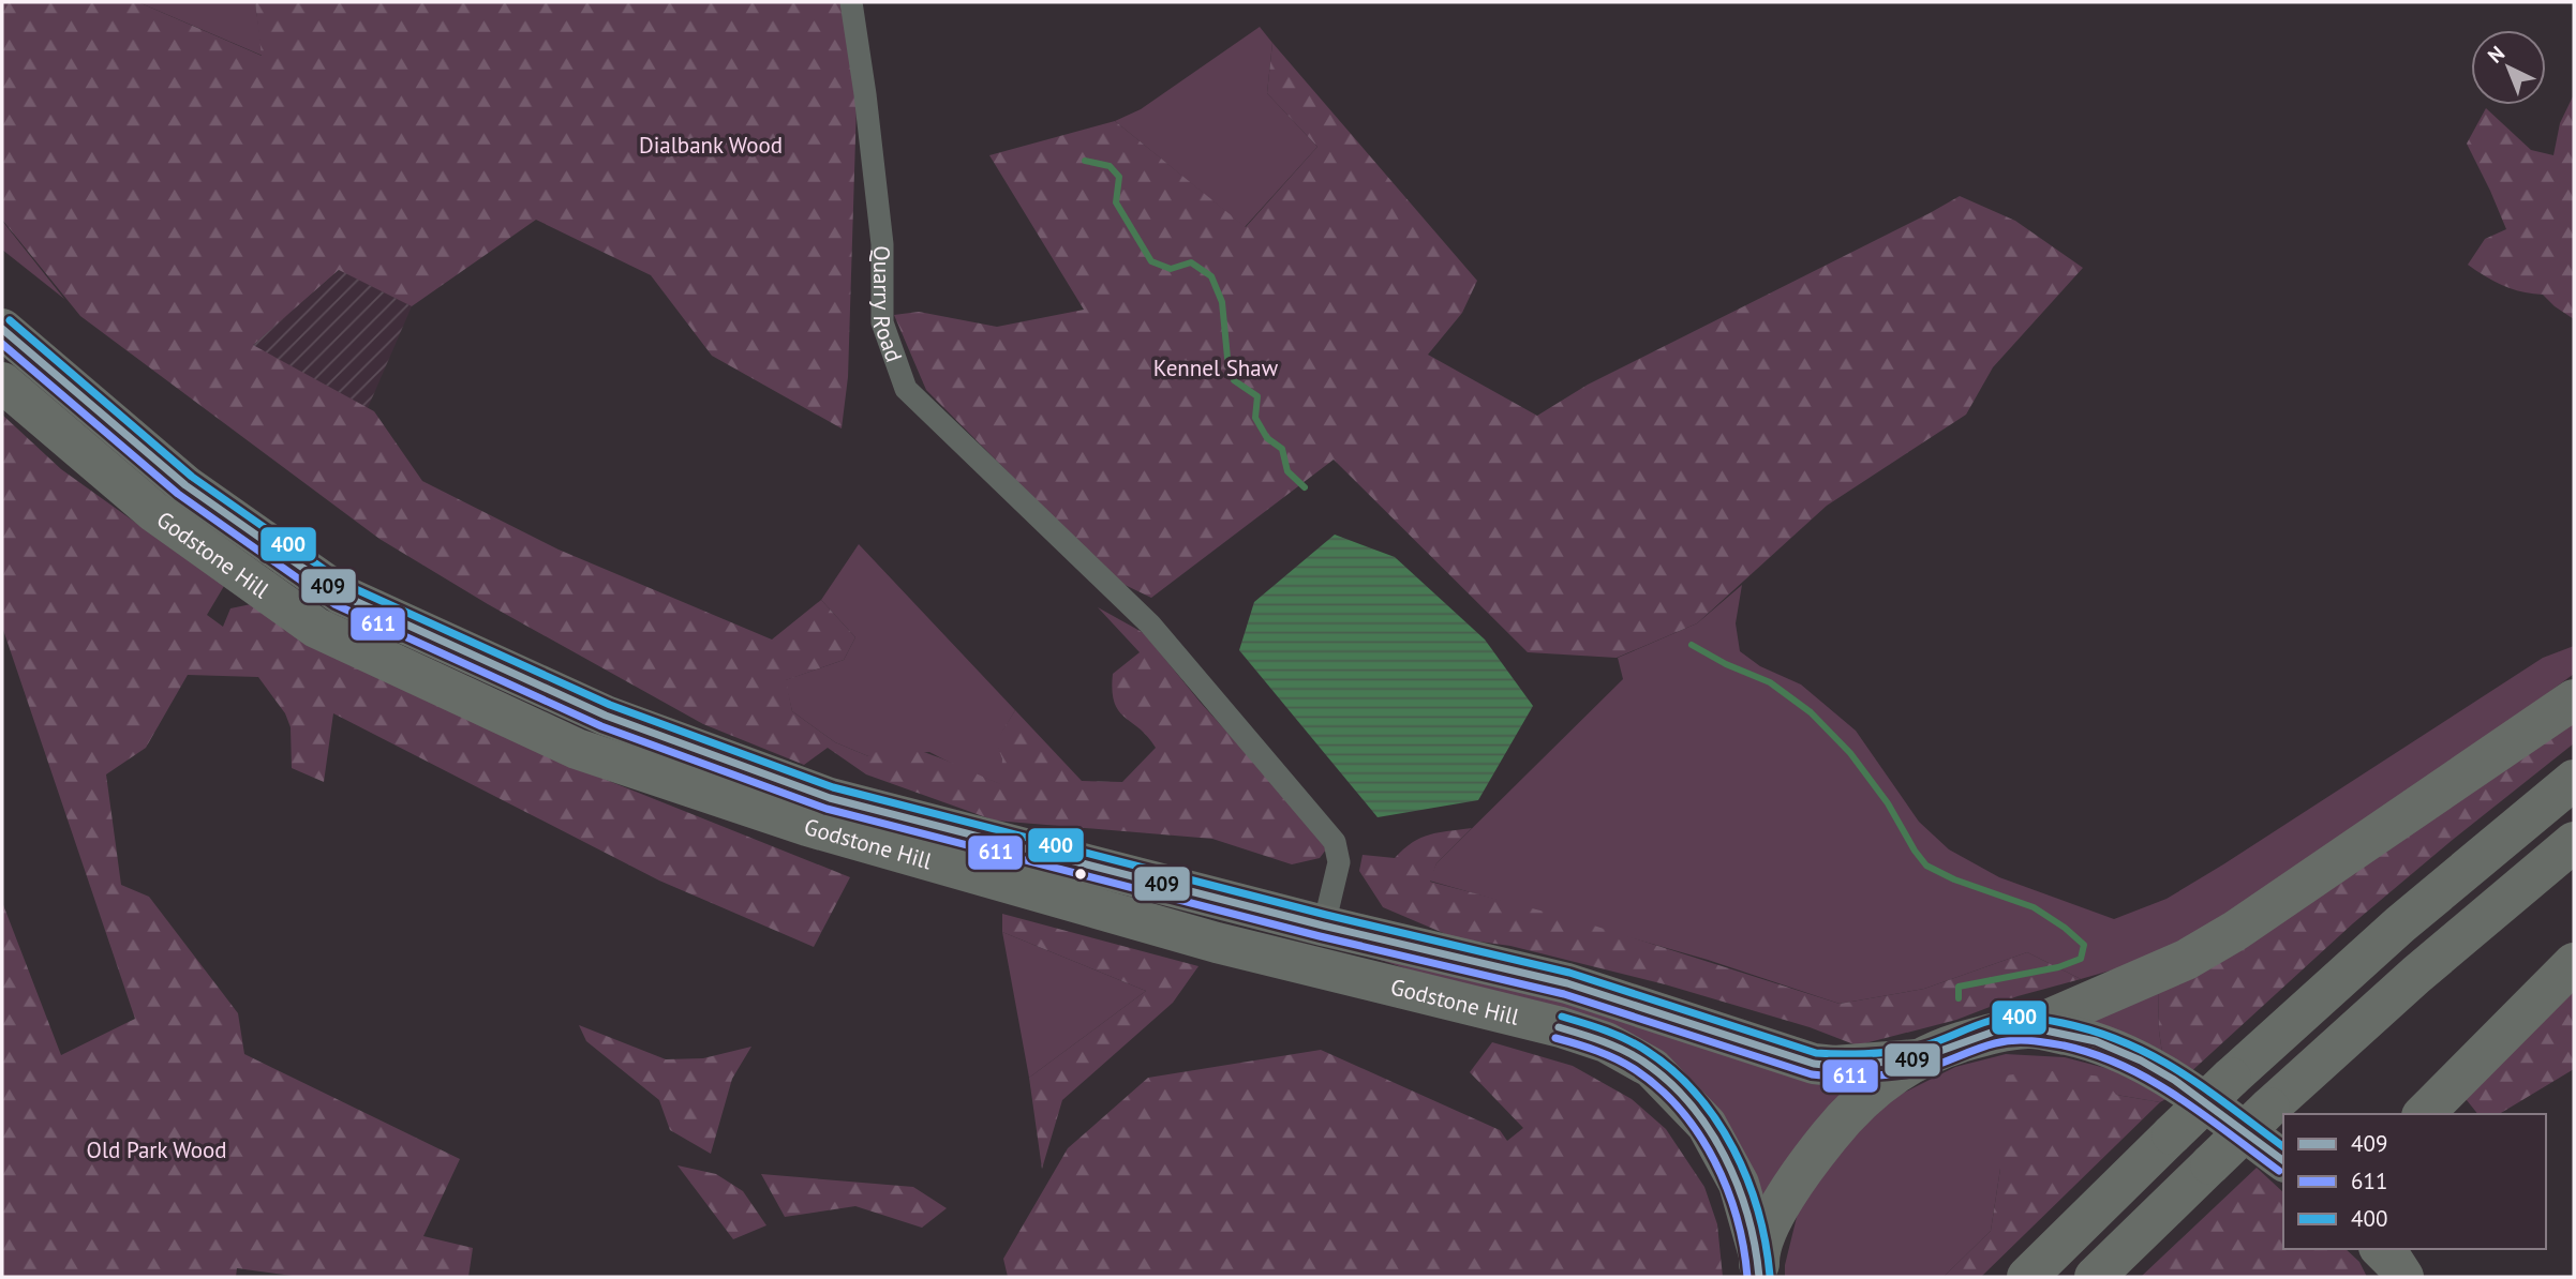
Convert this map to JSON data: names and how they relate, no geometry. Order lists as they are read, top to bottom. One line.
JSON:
{"streets":{"highway":["Godstone Hill"],"street":["Quarry Road"]},"crossings":[["Quarry Road","Godstone Hill"]],"parks":["Dialbank Wood","Kennel Shaw","Old Park Wood"],"lines":["transit line 400","transit line 409","transit line 611"],"legend":["409","611","400"],"north":"top left"}
